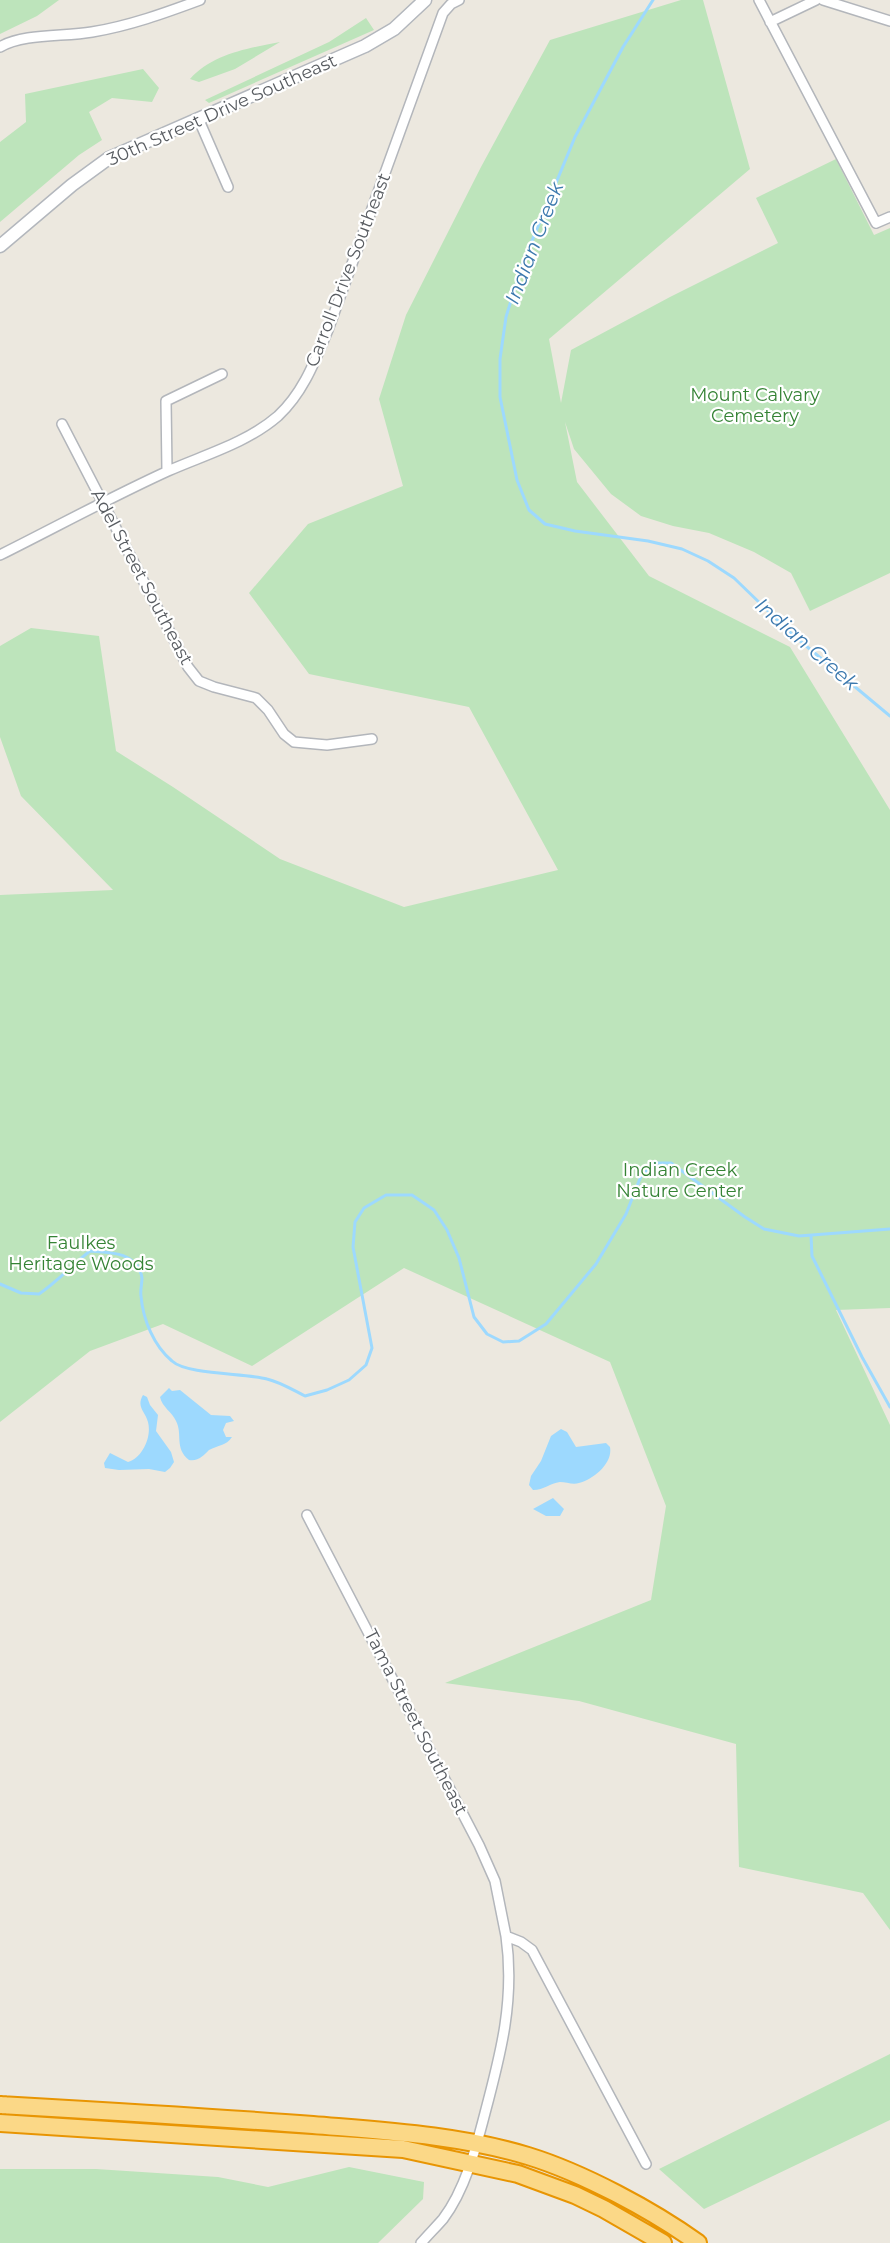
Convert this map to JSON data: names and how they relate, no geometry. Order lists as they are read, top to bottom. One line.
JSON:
{"streets":{"main road":["30th Street Drive Southeast"],"street":["Carroll Drive Southeast","Adel Street Southeast","Tama Street Southeast"]},"crossings":[["Carroll Drive Southeast","Adel Street Southeast"]],"water":["Indian Creek"],"parks":["Mount Calvary Cemetery","Indian Creek Nature Center","Faulkes Heritage Woods"]}
